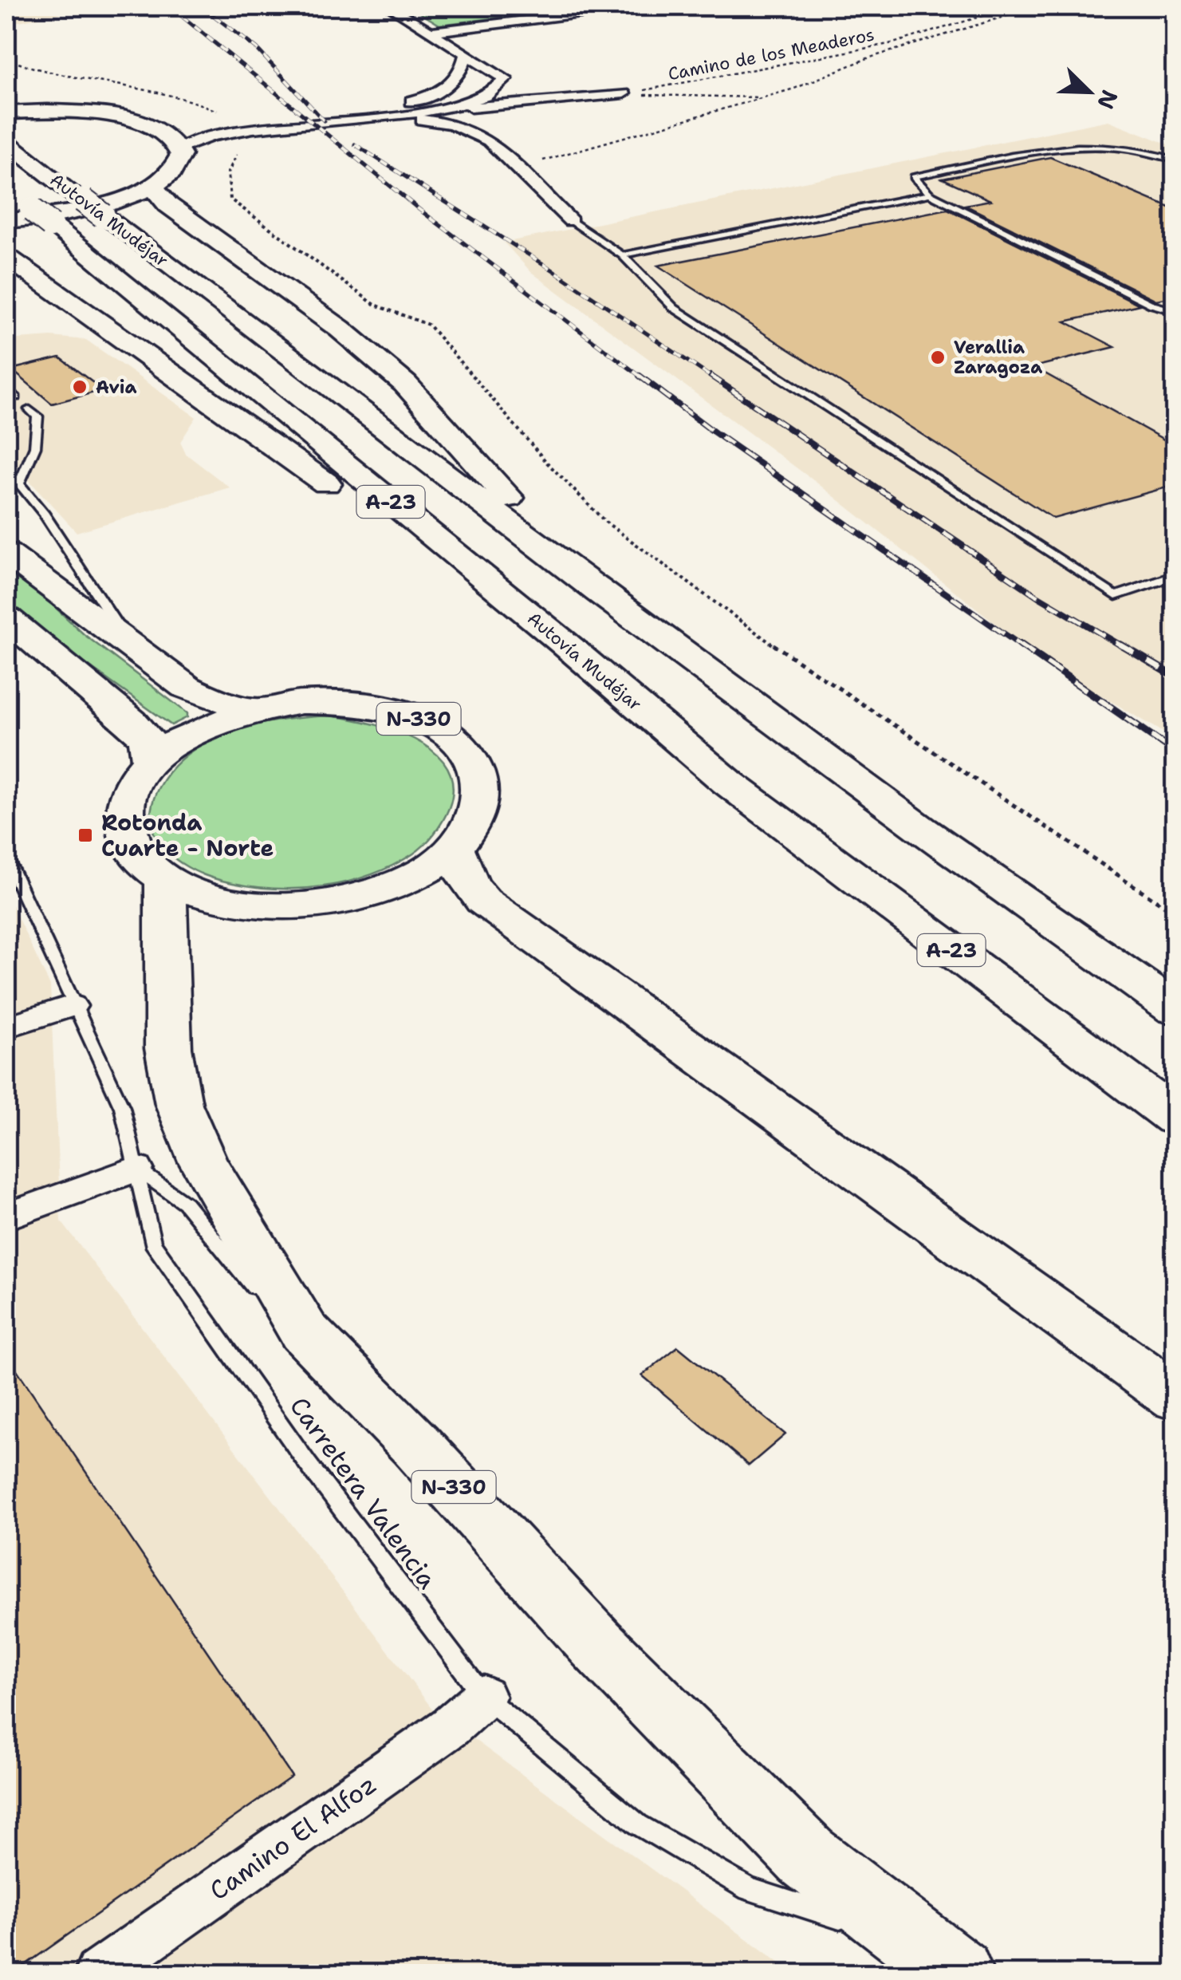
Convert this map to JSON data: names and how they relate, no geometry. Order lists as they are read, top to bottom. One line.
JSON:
{"streets":{"highway":["Autovía Mudéjar","A-23","N-330"],"street":["Camino El Alfoz"],"lane":["Carretera Valencia"],"path":["Camino de los Meaderos"]},"crossings":[["N-330","Carretera Valencia"],["Carretera Valencia","Camino El Alfoz"]],"places":{"other":["Verallia Zaragoza","Avia"],"transit":["Rotonda Cuarte - Norte"]},"north":"bottom right"}
